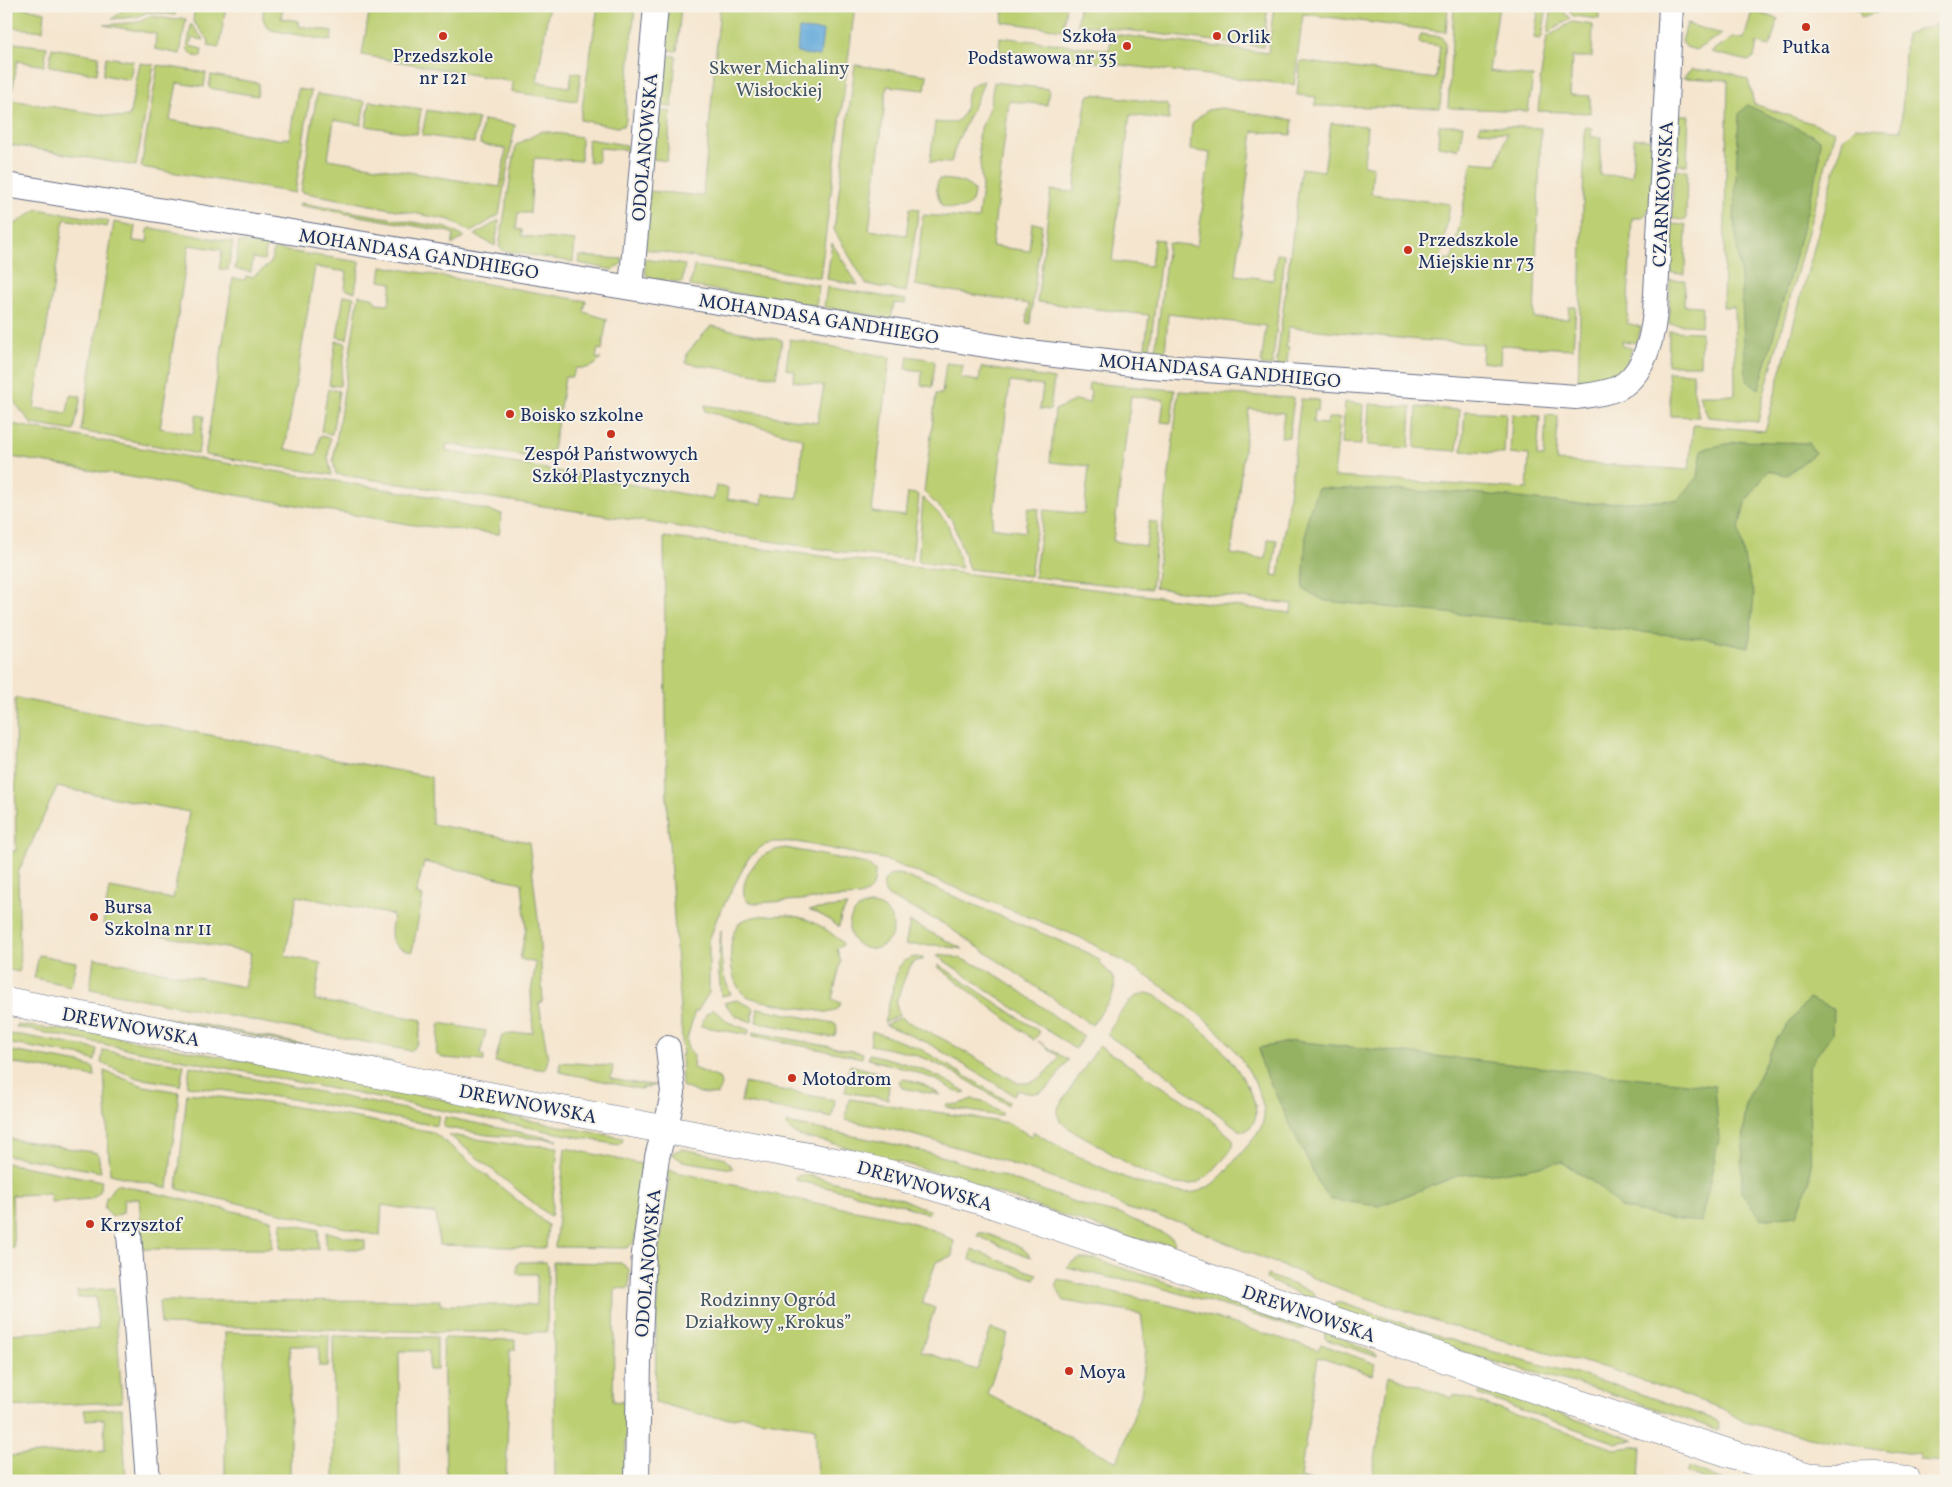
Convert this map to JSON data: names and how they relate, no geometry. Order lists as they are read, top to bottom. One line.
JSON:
{"streets":{"main road":["DREWNOWSKA"],"street":["ODOLANOWSKA","CZARNKOWSKA","MOHANDASA GANDHIEGO"]},"crossings":[["ODOLANOWSKA","MOHANDASA GANDHIEGO"],["ODOLANOWSKA","DREWNOWSKA"],["CZARNKOWSKA","MOHANDASA GANDHIEGO"]],"parks":["Skwer Michaliny Wisłockiej","Rodzinny Ogród Działkowy „Krokus”"],"places":["Putka","Przedszkole nr 121","Orlik","Szkoła Podstawowa nr 35","Przedszkole Miejskie nr 73","Boisko szkolne","Zespół Państwowych Szkół Plastycznych","Bursa Szkolna nr 11","Motodrom","Krzysztof","Moya"]}
